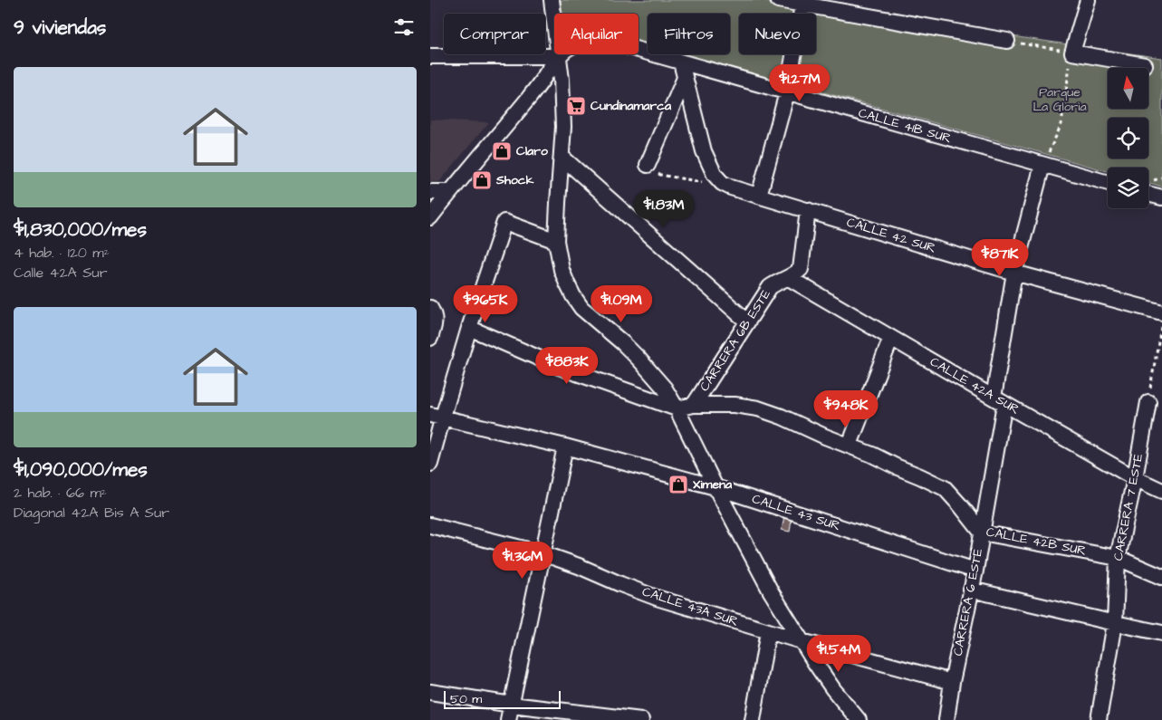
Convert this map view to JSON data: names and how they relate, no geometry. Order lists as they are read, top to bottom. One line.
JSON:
{"streets":{"street":["CALLE 41B SUR","CALLE 42 SUR","CARRERA 6B ESTE","CALLE 42A SUR","CARRERA 7 ESTE","CALLE 43 SUR","CALLE 42B SUR","CARRERA 6 ESTE","CALLE 43A SUR"]},"crossings":[["CALLE 42 SUR","CARRERA 6B ESTE"],["CARRERA 6B ESTE","CALLE 42A SUR"],["CARRERA 6B ESTE","CALLE 42B SUR"],["CALLE 42A SUR","CARRERA 7 ESTE"],["CALLE 42A SUR","CARRERA 6 ESTE"],["CARRERA 7 ESTE","CALLE 42B SUR"],["CALLE 43 SUR","CARRERA 6 ESTE"],["CALLE 42B SUR","CARRERA 6 ESTE"],["CARRERA 6 ESTE","CALLE 43A SUR"]],"parks":["Parque La Gloria"],"places":{"supermarket":["Cundinamarca"],"shop":["Claro","Shock","Ximena"]},"scale_bar":"50 m","north":"top","page":{"heading":"9 viviendas","chip":["Comprar","Alquilar","Filtros","Nuevo"],"list":[{"name":"$1,830,000/mes","note":"4 hab. · 120 m² · Calle 42A Sur"},{"name":"$1,090,000/mes","note":"2 hab. · 66 m² · Diagonal 42A Bis A Sur"}],"price":["$1.27M","$1.83M","$871K","$965K","$1.09M","$883K","$948K","$1.36M","$1.54M"],"scale":"50 m"}}
